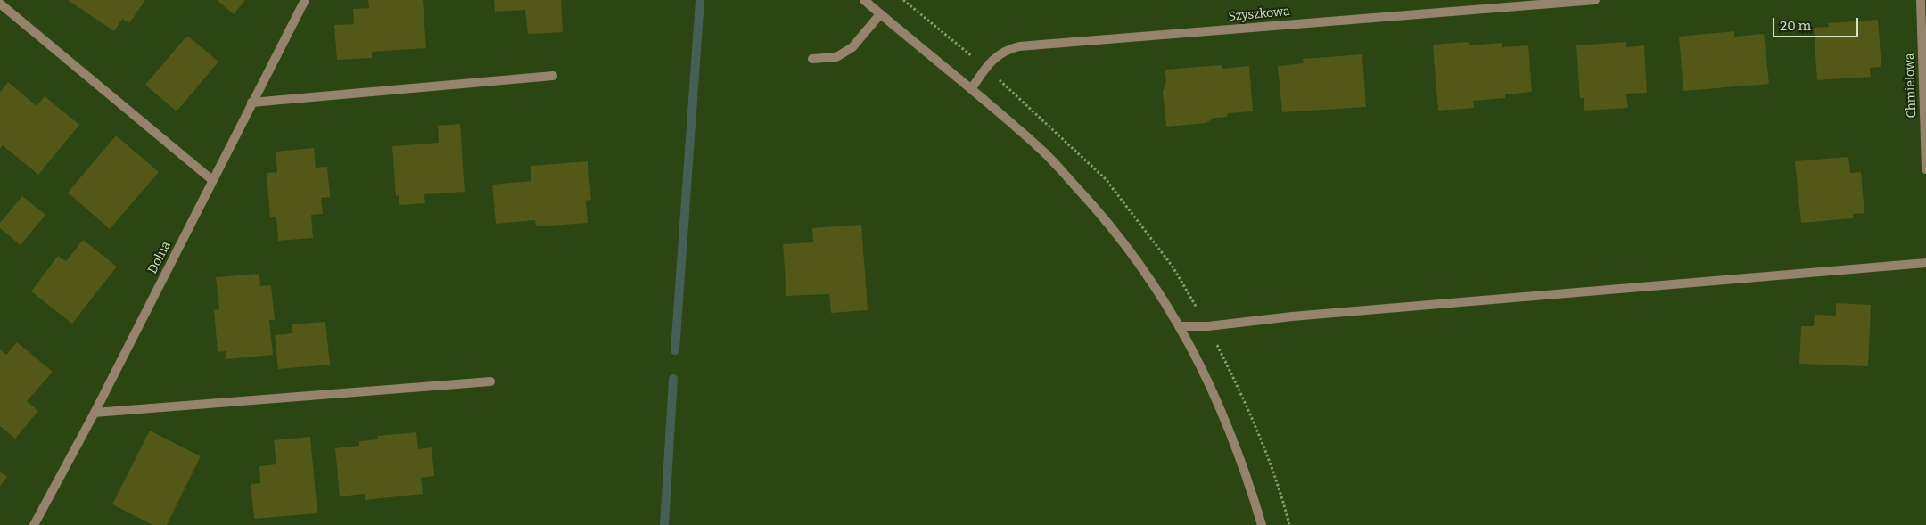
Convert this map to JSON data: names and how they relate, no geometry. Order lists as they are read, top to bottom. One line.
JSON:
{"streets":{"street":["Szyszkowa","Chmielowa","Dolna"]},"scale_bar":"20 m"}
